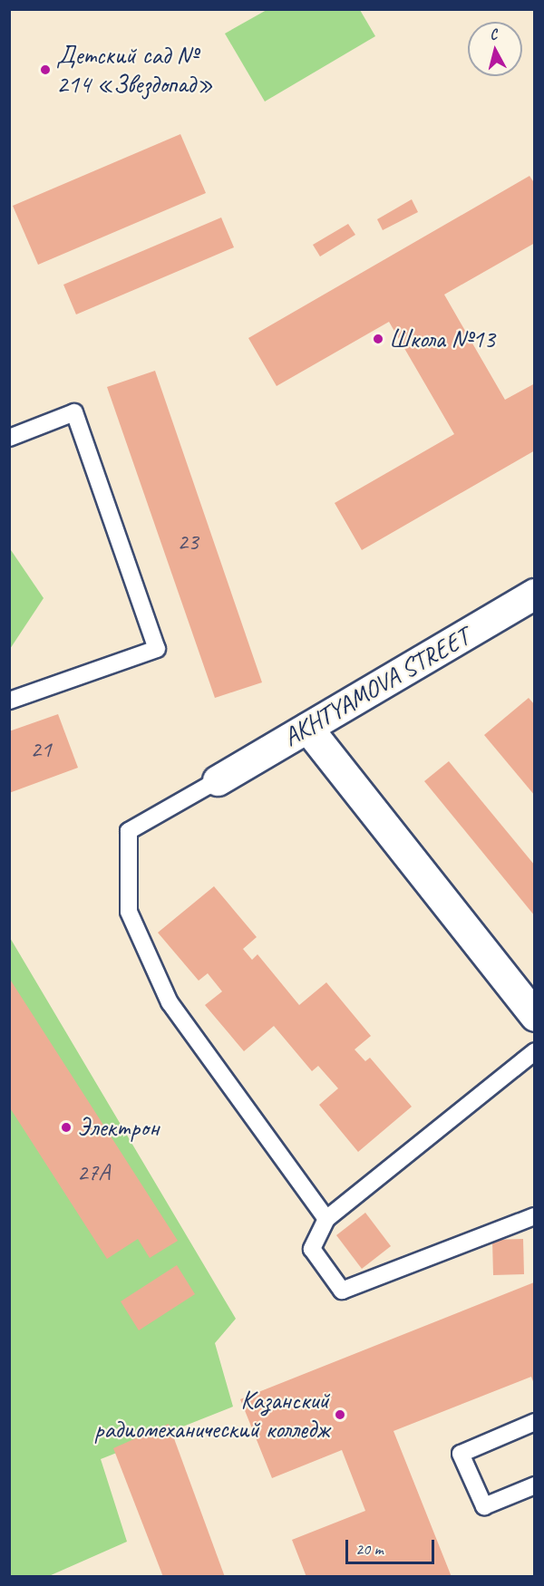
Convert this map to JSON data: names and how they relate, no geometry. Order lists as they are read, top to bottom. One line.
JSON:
{"streets":{"street":["AKHTYAMOVA STREET"]},"places":["Детский сад № 214 «Звездопад»","Школа №13","Электрон","Казанский радиомеханический колледж"],"house_numbers":["23","21","27А"],"scale_bar":"20 m","north":"top"}
